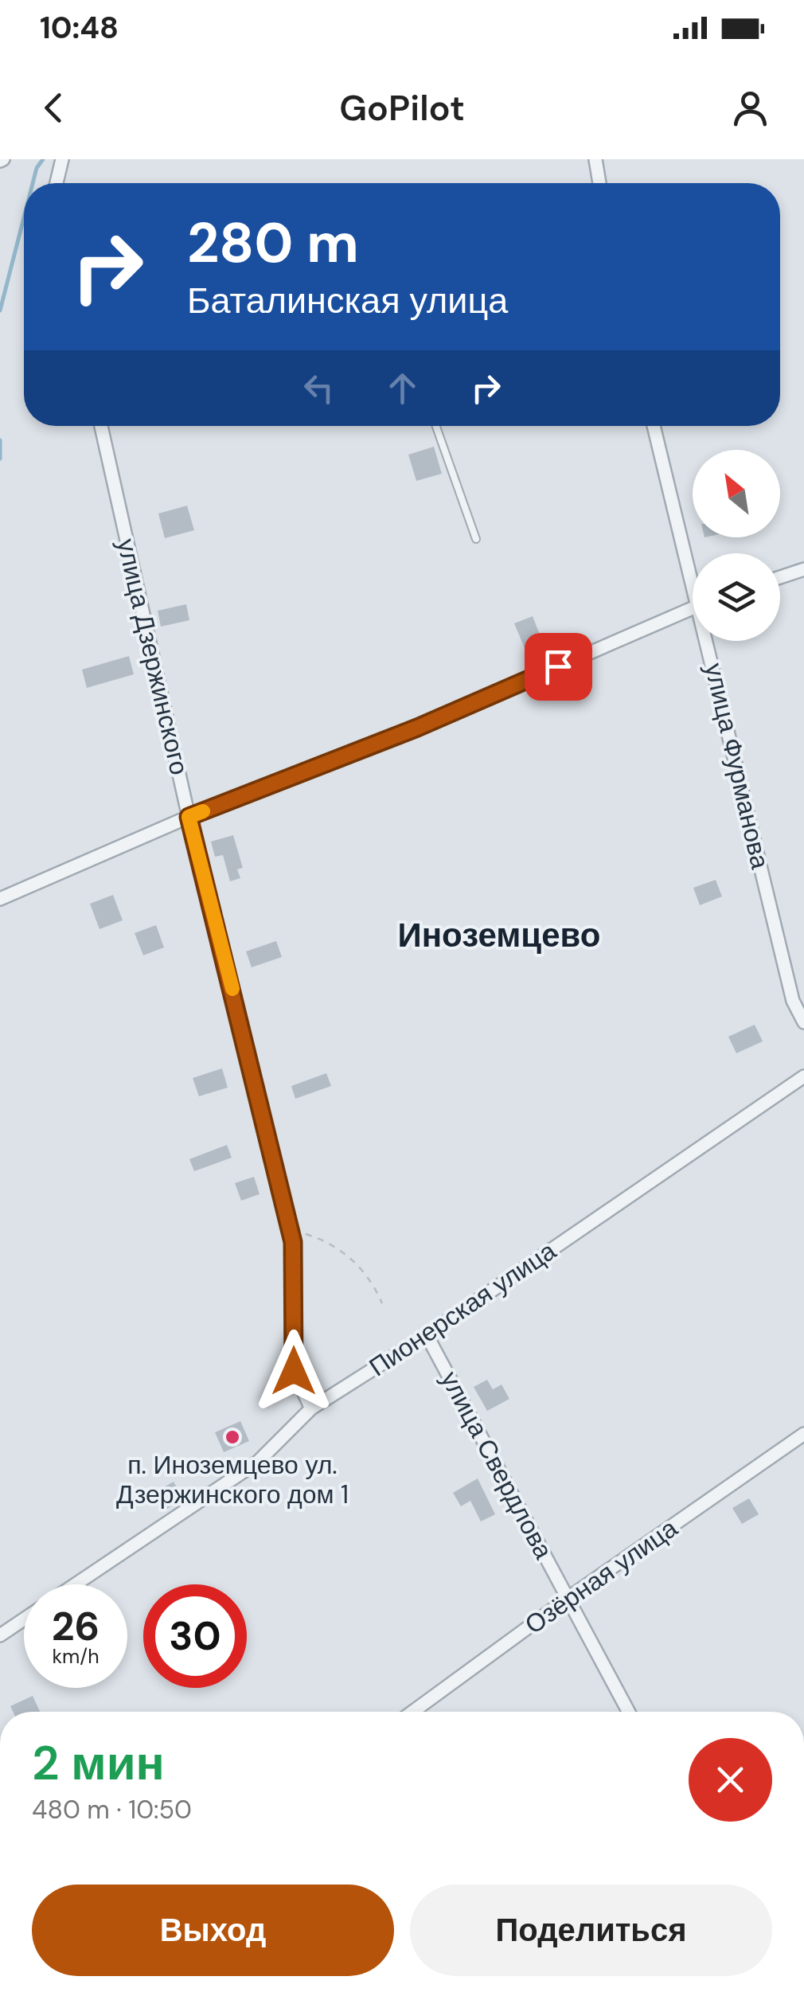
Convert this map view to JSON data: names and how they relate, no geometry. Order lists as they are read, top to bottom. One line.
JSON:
{"streets":{"street":["улица Дзержинского","улица Фурманова","Пионерская улица","улица Свердлова","Озёрная улица"]},"crossings":[["улица Дзержинского","Пионерская улица"],["Пионерская улица","улица Свердлова"],["улица Свердлова","Озёрная улица"]],"districts":["Иноземцево"],"places":["п. Иноземцево ул. Дзержинского дом 1"],"north":"top left","page":{"status":"10:48","header":"GoPilot","turn":["280 m","Баталинская улица"],"speed":"26 km/h","limit":"30","heading":["2 мин","480 m · 10:50"],"buttons":["Выход","Поделиться"]}}
